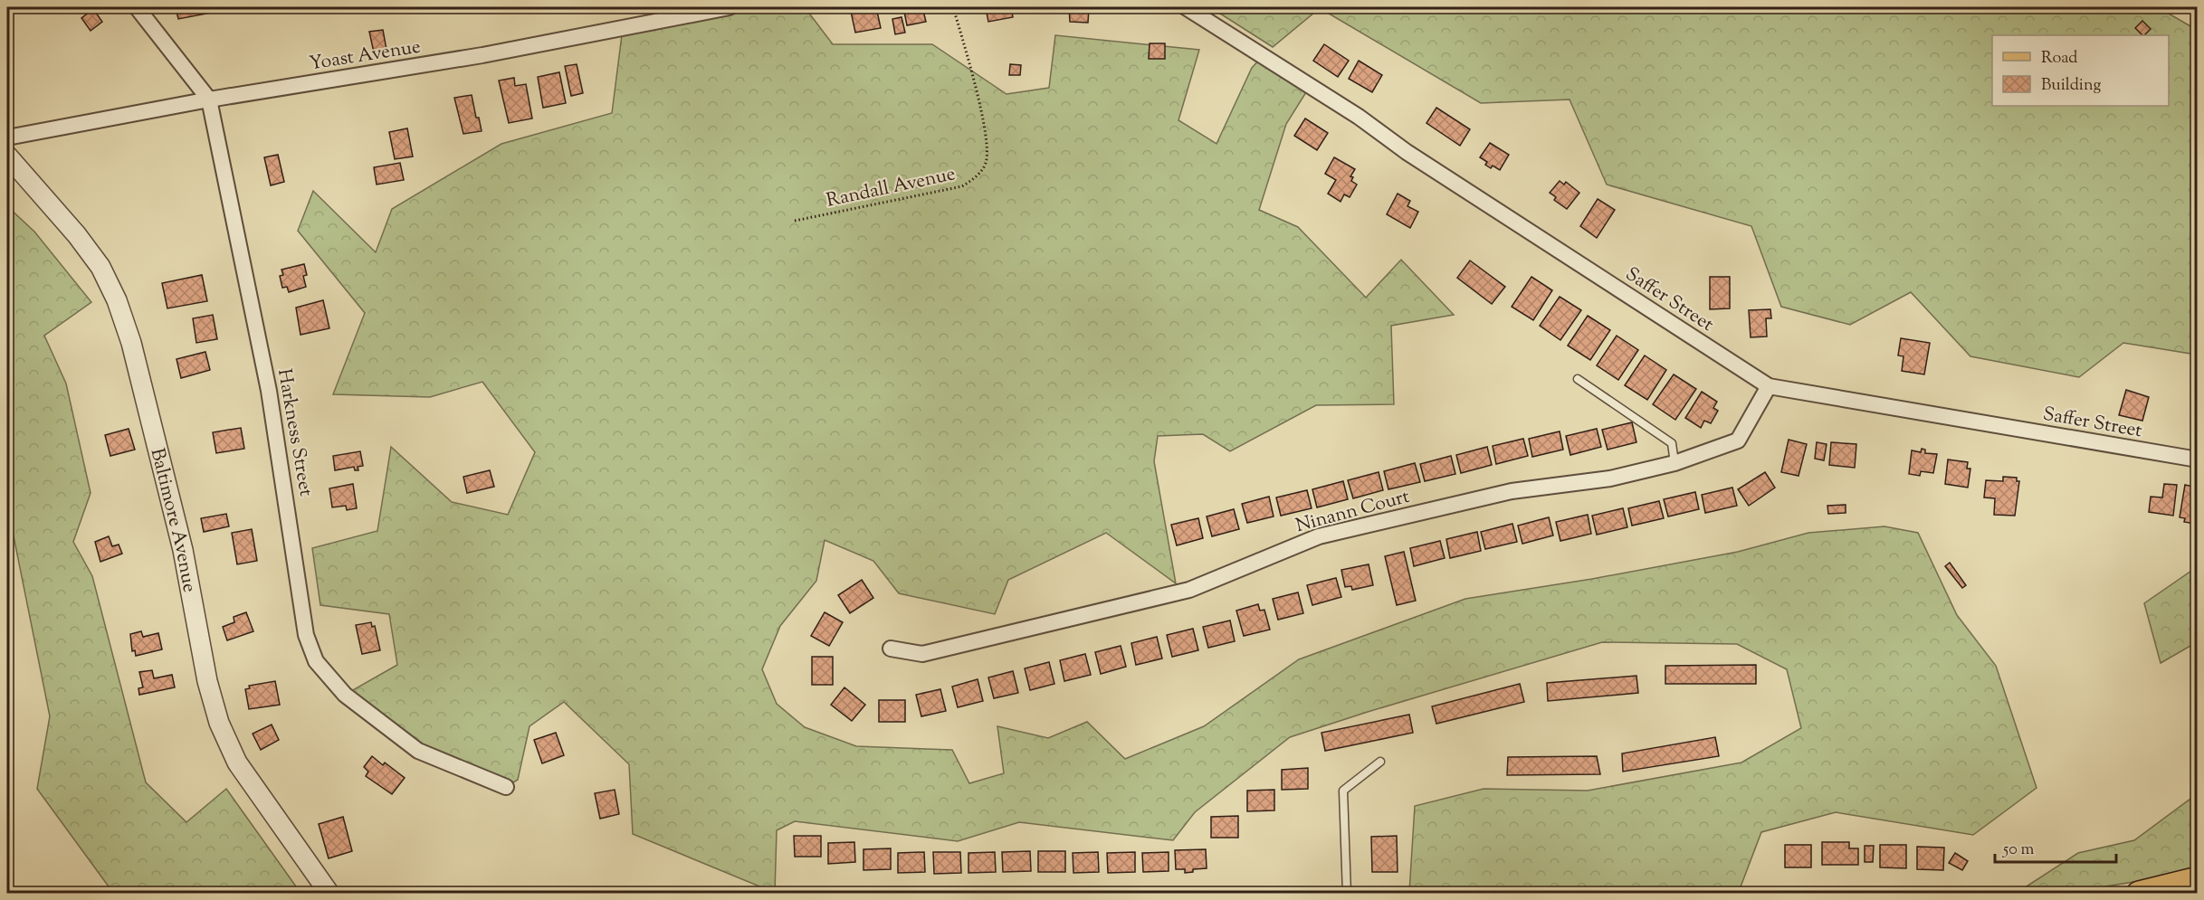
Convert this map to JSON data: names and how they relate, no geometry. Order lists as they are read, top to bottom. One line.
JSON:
{"streets":{"street":["Yoast Avenue","Saffer Street","Harkness Street","Ninann Court","Baltimore Avenue"],"path":["Randall Avenue"]},"crossings":[["Yoast Avenue","Harkness Street"],["Saffer Street","Ninann Court"]],"legend":["Road","Building"],"scale_bar":"50 m"}
